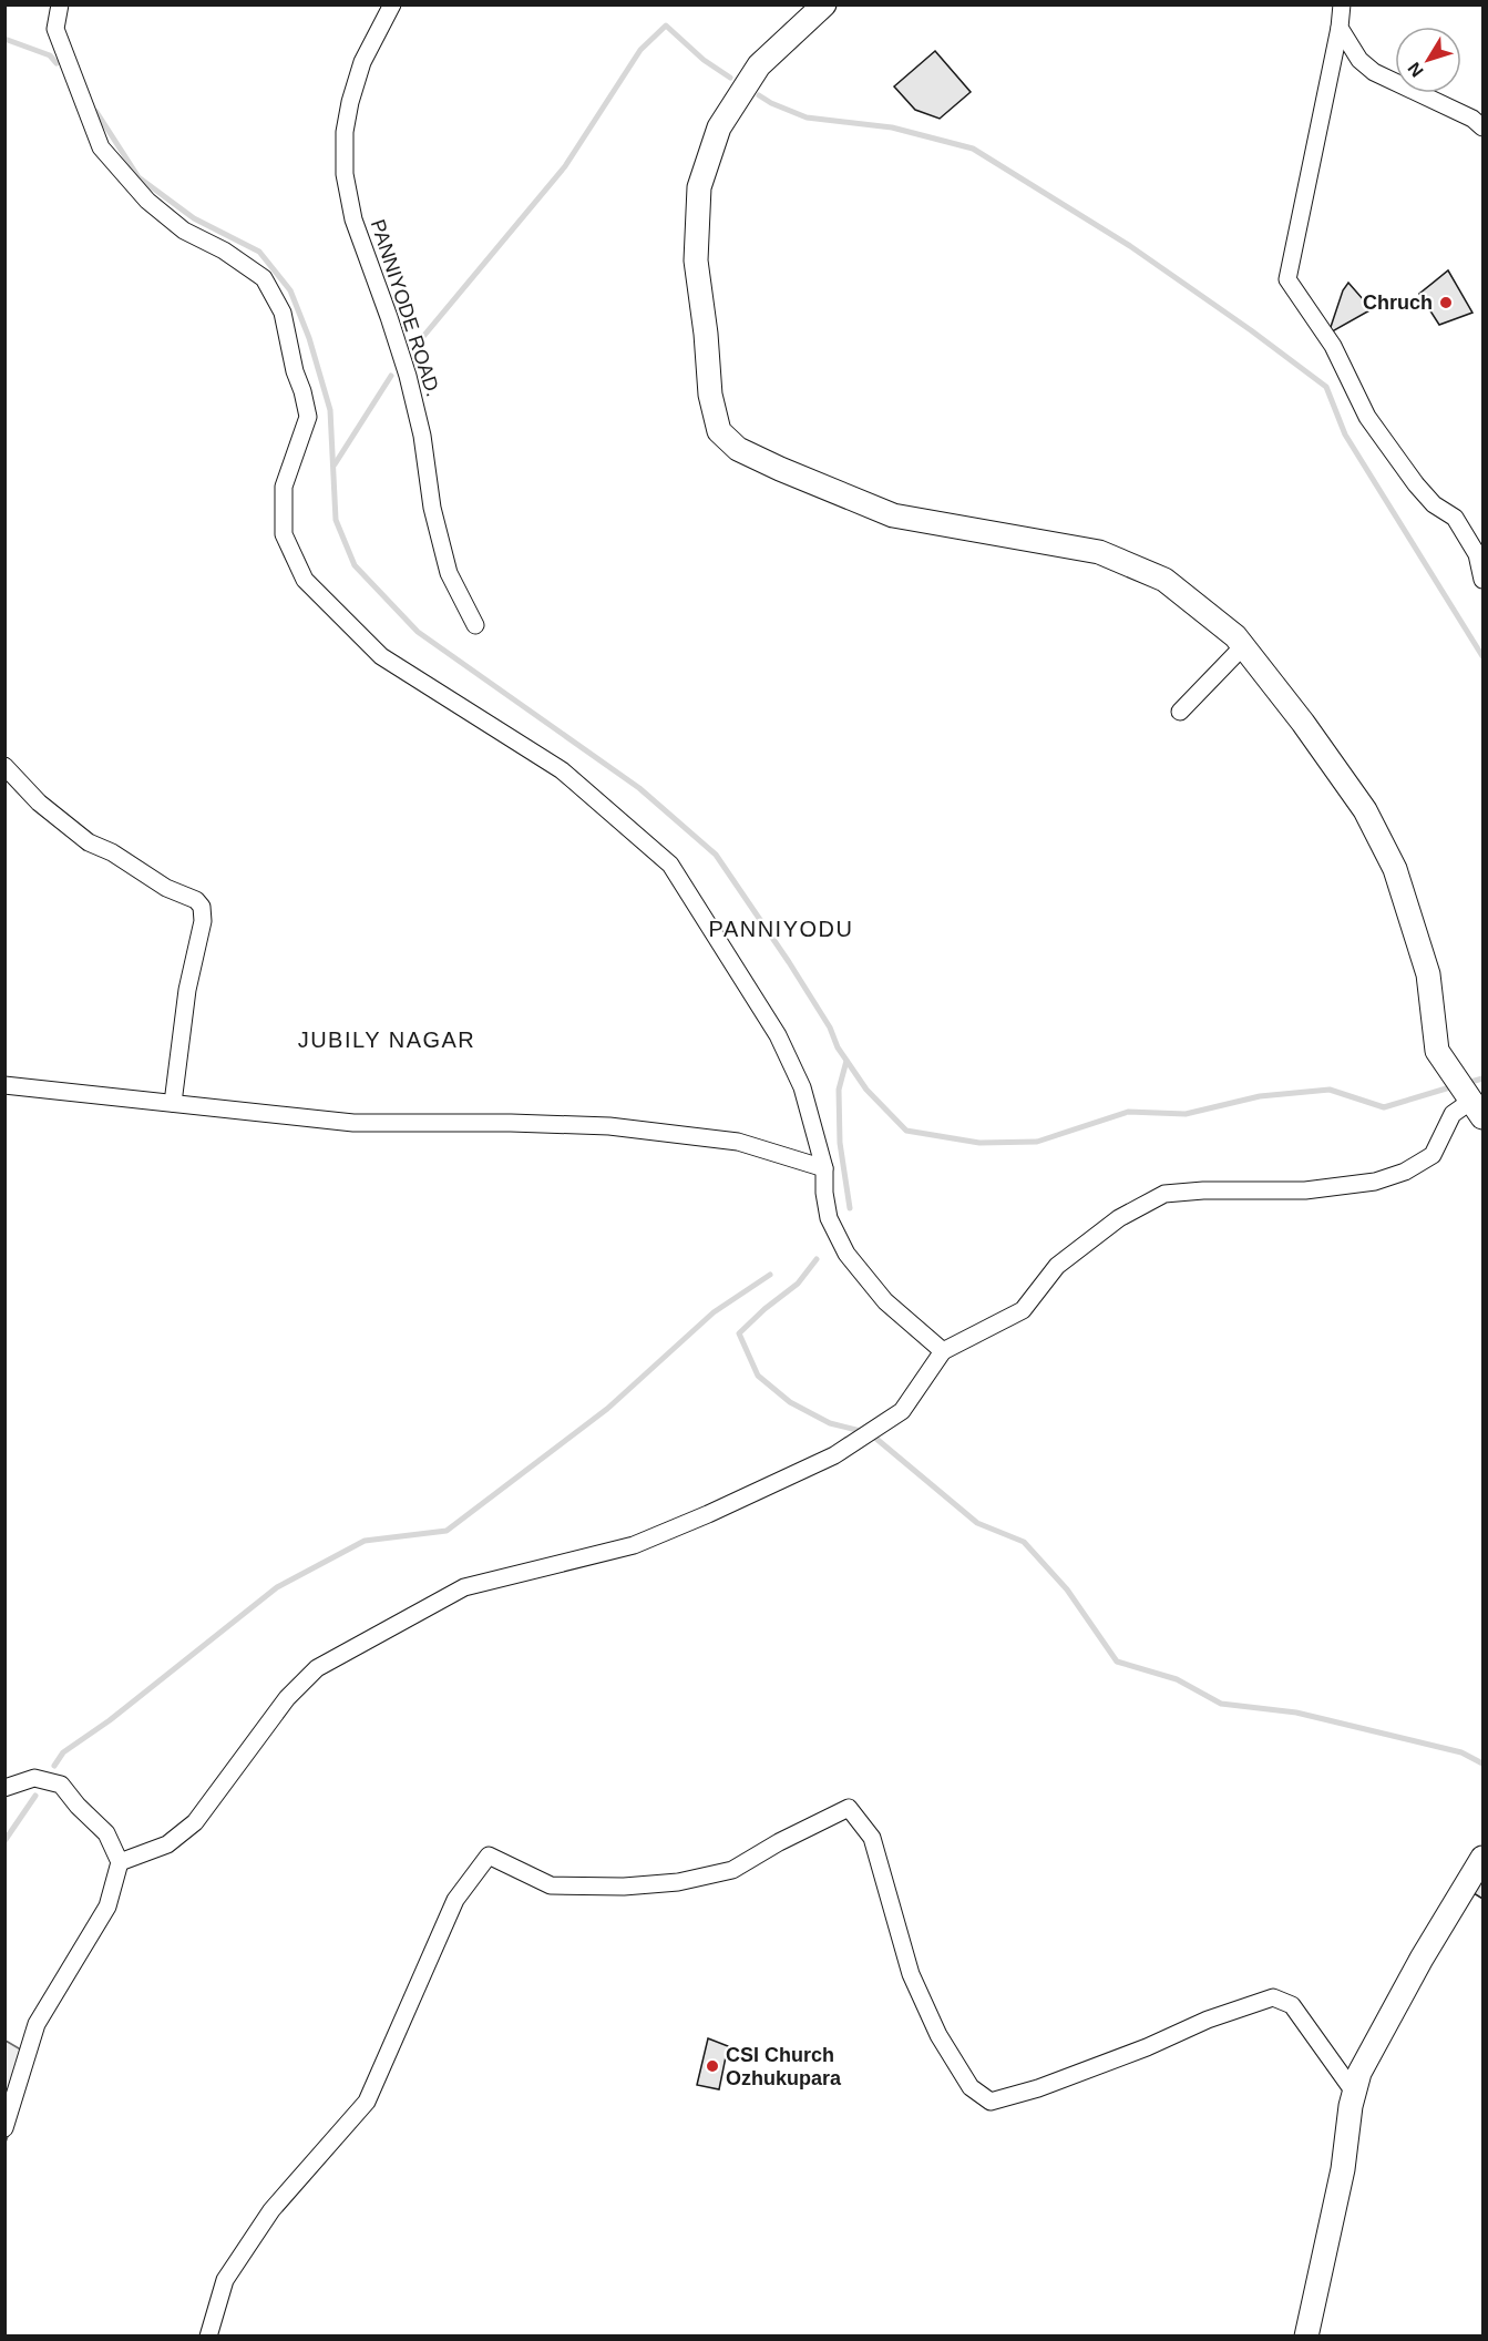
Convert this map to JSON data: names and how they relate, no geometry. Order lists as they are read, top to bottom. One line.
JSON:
{"streets":{"street":["PANNIYODE ROAD."]},"districts":["PANNIYODU","JUBILY NAGAR"],"places":["Chruch","CSI Church Ozhukupara"],"north":"bottom left"}
